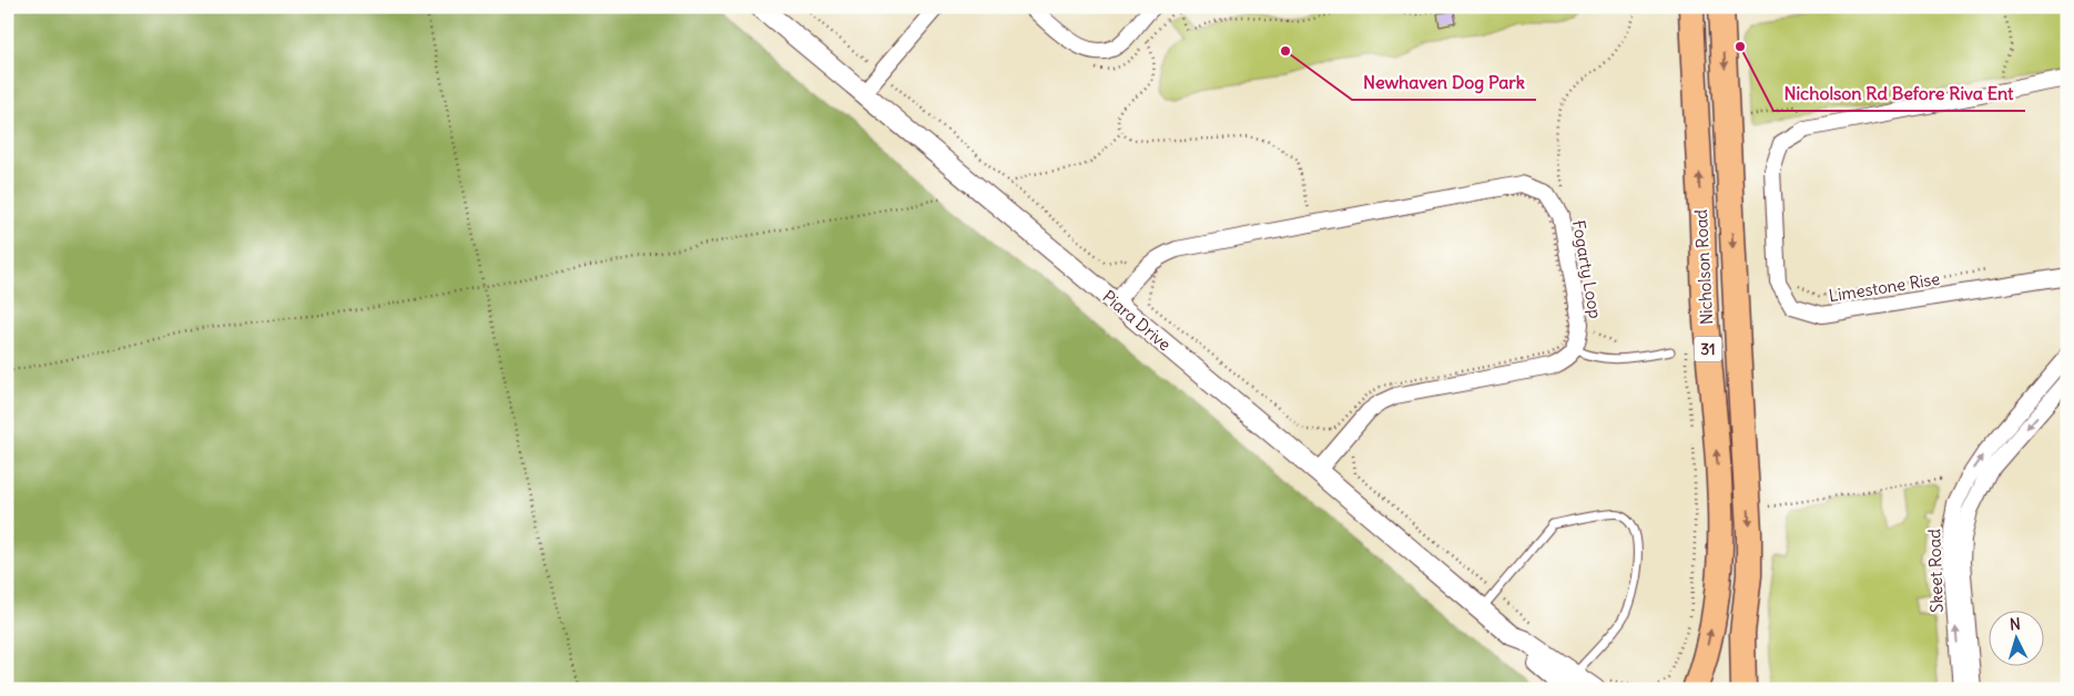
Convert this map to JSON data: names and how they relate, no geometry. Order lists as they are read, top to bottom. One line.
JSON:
{"streets":{"main road":["Nicholson Road","31"],"street":["Fogarty Loop","Limestone Rise","Piara Drive","Skeet Road"]},"crossings":[["Fogarty Loop","Piara Drive"]],"places":["Nicholson Rd Before Riva Ent","Newhaven Dog Park"],"north":"top"}
